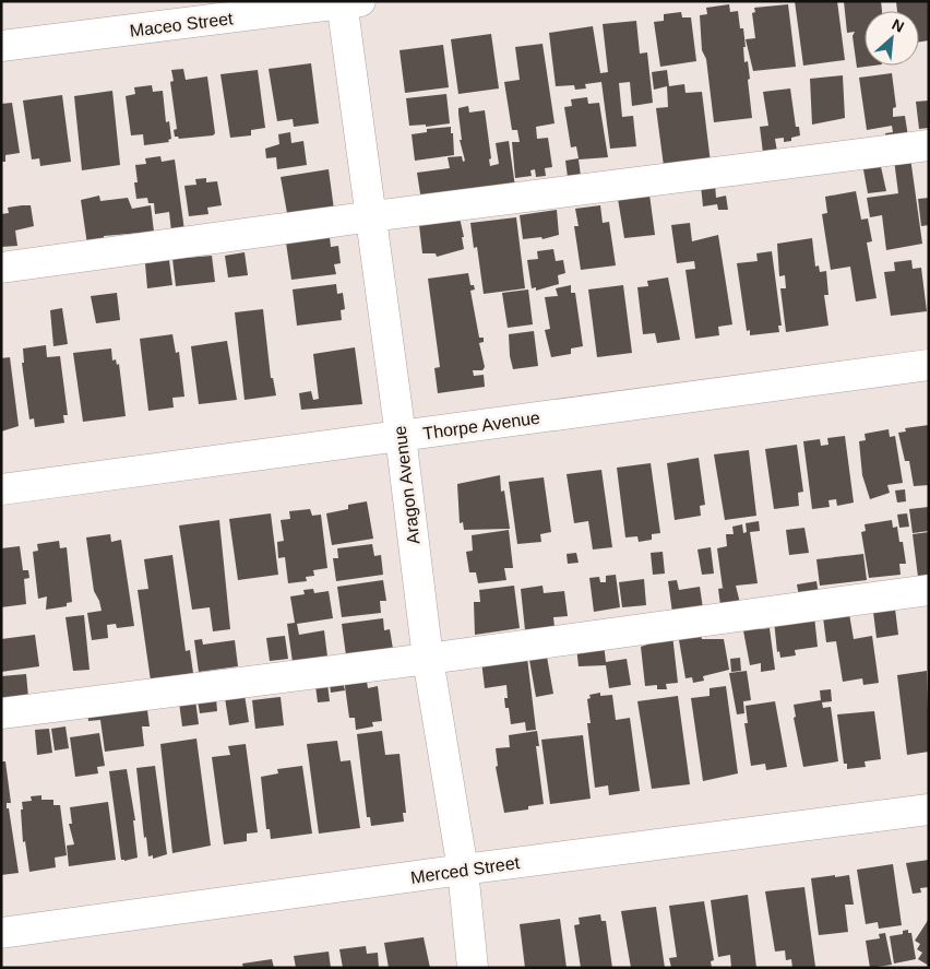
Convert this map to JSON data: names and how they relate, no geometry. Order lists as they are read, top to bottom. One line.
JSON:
{"streets":{"street":["Maceo Street","Thorpe Avenue","Aragon Avenue","Merced Street"]},"crossings":[["Maceo Street","Aragon Avenue"],["Thorpe Avenue","Aragon Avenue"],["Aragon Avenue","Merced Street"]],"north":"top right"}
